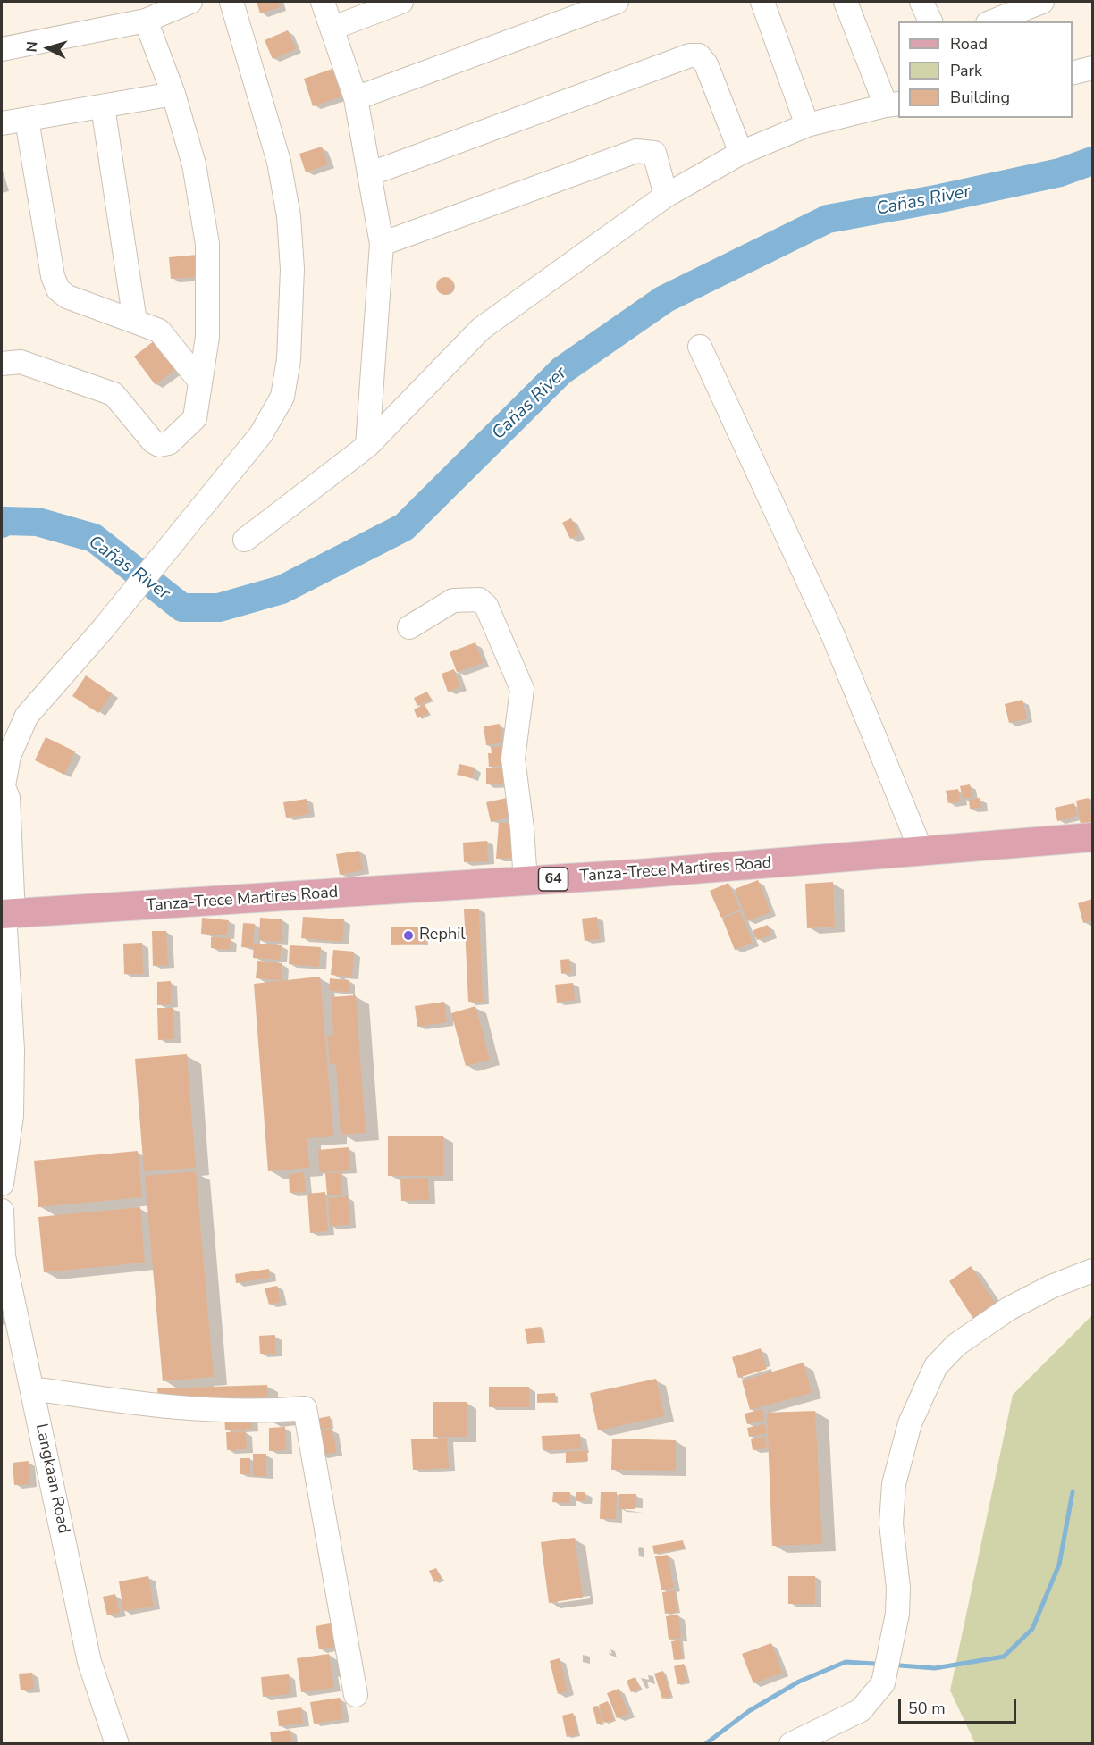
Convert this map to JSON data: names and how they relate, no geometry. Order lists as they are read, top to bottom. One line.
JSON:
{"streets":{"main road":["Tanza-Trece Martires Road","64"],"street":["Langkaan Road"]},"water":["Cañas River"],"places":["Rephil"],"legend":["Road","Park","Building"],"scale_bar":"50 m","north":"left"}
